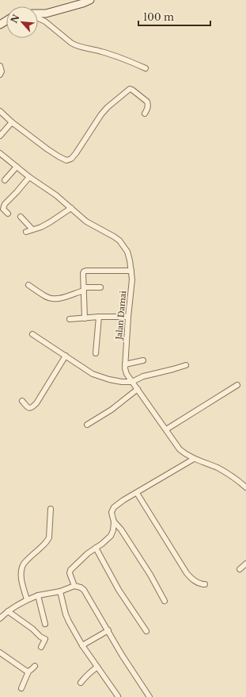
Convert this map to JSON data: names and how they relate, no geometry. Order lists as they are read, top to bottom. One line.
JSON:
{"streets":{"street":["Jalan Damai"]},"scale_bar":"100 m","north":"top left"}
